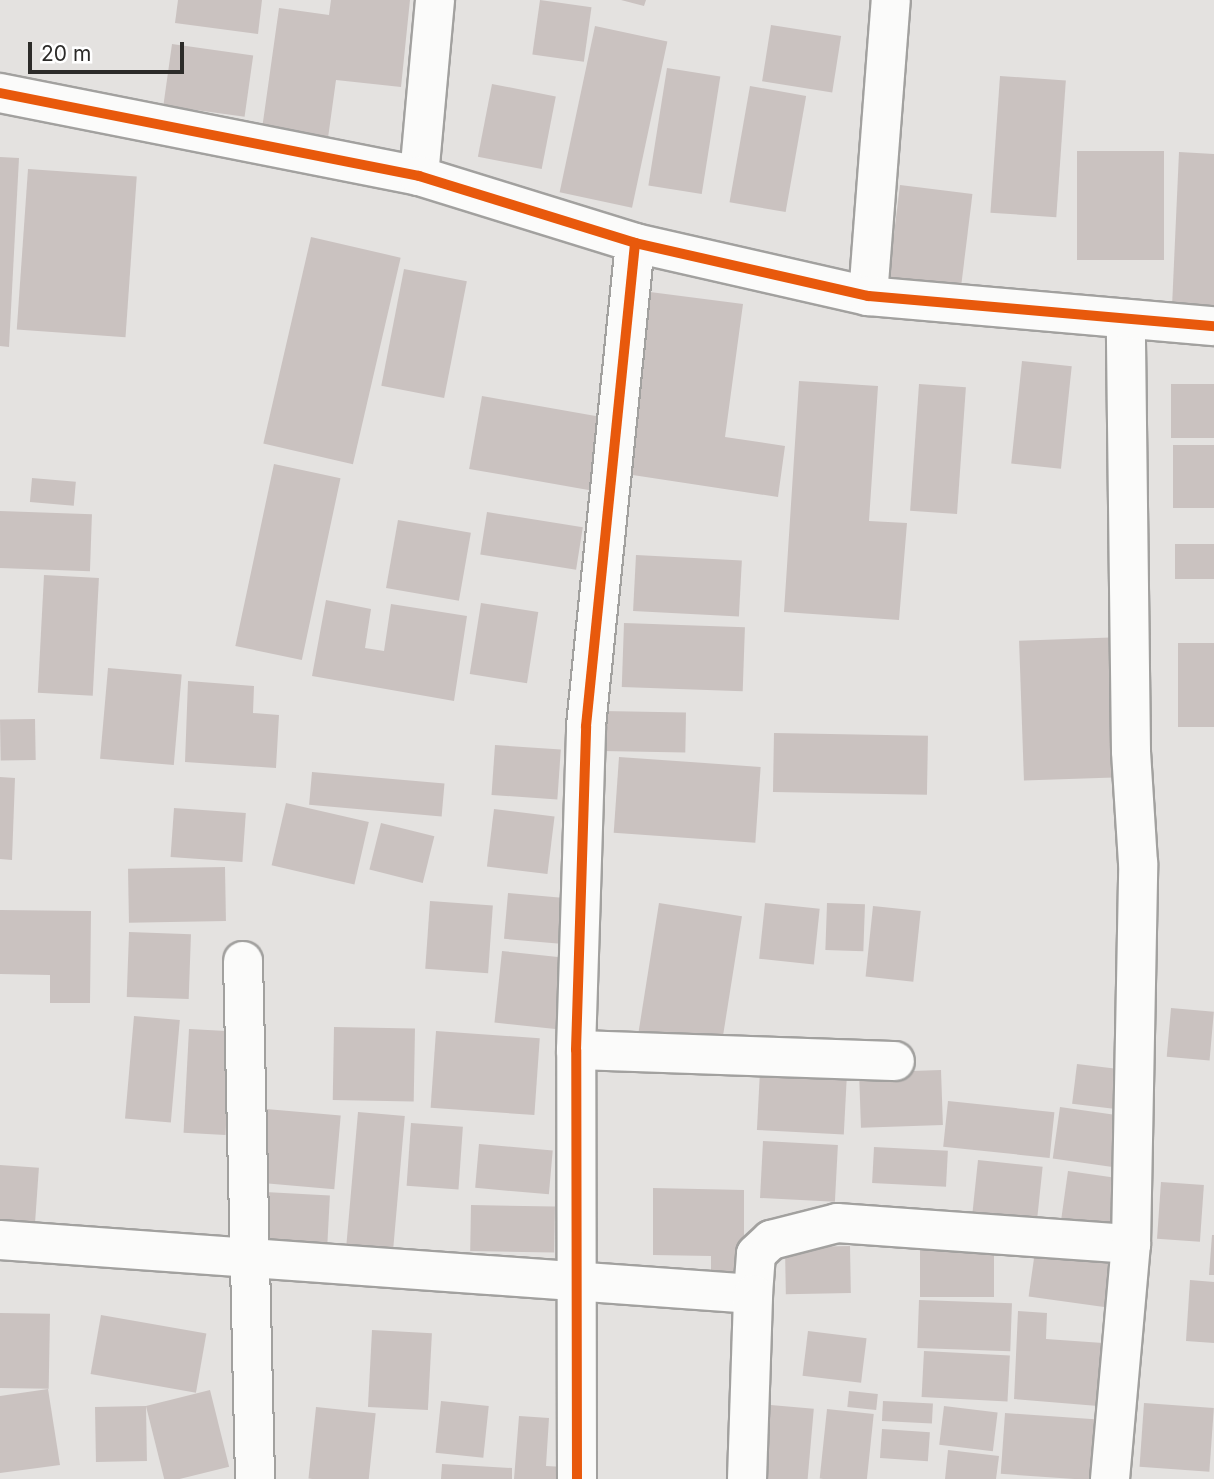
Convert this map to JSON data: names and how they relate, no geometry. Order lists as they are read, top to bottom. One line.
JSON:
{"scale_bar":"20 m"}
